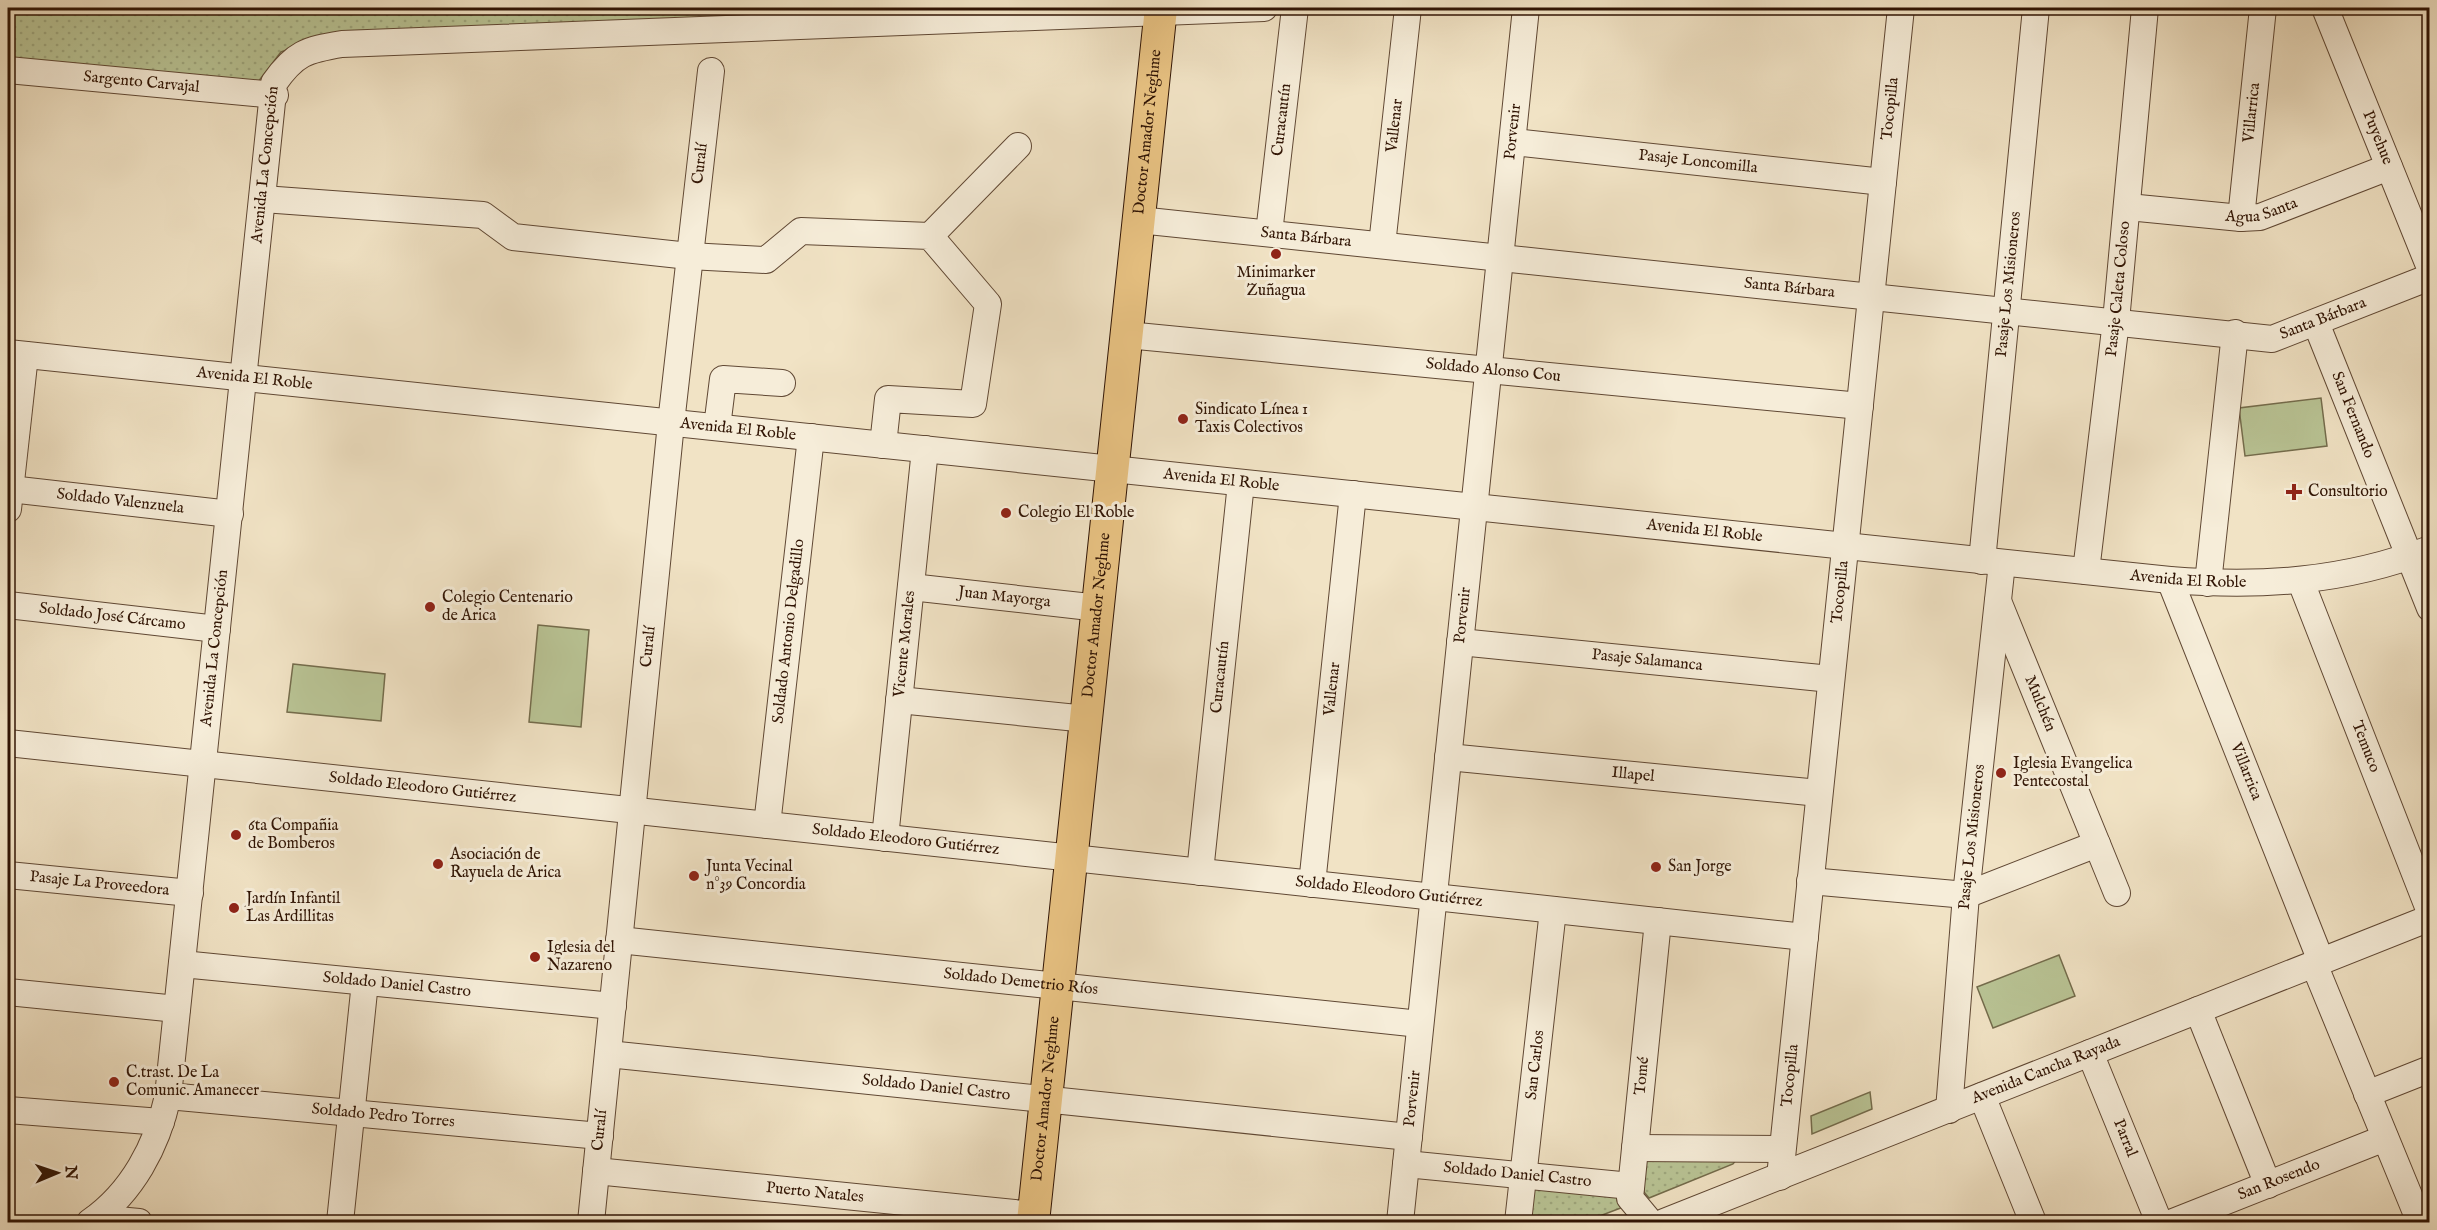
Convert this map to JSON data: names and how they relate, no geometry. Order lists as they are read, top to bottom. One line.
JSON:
{"streets":{"main road":["Doctor Amador Neghme"],"street":["Sargento Carvajal","Tocopilla","Villarrica","Curacautín","Vallenar","Porvenir","Puyehue","Pasaje Loncomilla","Curalí","Avenida La Concepción","Agua Santa","Santa Bárbara","Pasaje Los Misioneros","Pasaje Caleta Coloso","Soldado Alonso Cou","Avenida El Roble","San Fernando","Soldado Valenzuela","Juan Mayorga","Soldado José Cárcamo","Soldado Antonio Delgadillo","Vicente Morales","Pasaje Salamanca","Mulchén","Temuco","Illapel","Soldado Eleodoro Gutiérrez","Pasaje La Proveedora","Soldado Demetrio Ríos","Soldado Daniel Castro","San Carlos","Avenida Cancha Rayada","Tomé","Soldado Pedro Torres","Parral","San Rosendo","Puerto Natales"]},"crossings":[["Sargento Carvajal","Avenida La Concepción"],["Tocopilla","Pasaje Loncomilla"],["Tocopilla","Santa Bárbara"],["Tocopilla","Soldado Alonso Cou"],["Tocopilla","Avenida El Roble"],["Tocopilla","Pasaje Salamanca"],["Tocopilla","Illapel"],["Tocopilla","Soldado Eleodoro Gutiérrez"],["Tocopilla","Avenida Cancha Rayada"],["Villarrica","Agua Santa"],["Villarrica","Avenida El Roble"],["Villarrica","Avenida Cancha Rayada"],["Villarrica","San Rosendo"],["Curacautín","Santa Bárbara"],["Curacautín","Avenida El Roble"],["Curacautín","Soldado Eleodoro Gutiérrez"],["Vallenar","Santa Bárbara"],["Vallenar","Avenida El Roble"],["Vallenar","Soldado Eleodoro Gutiérrez"],["Doctor Amador Neghme","Avenida La Concepción"],["Doctor Amador Neghme","Santa Bárbara"],["Doctor Amador Neghme","Soldado Alonso Cou"],["Doctor Amador Neghme","Avenida El Roble"],["Doctor Amador Neghme","Juan Mayorga"],["Doctor Amador Neghme","Soldado Eleodoro Gutiérrez"],["Doctor Amador Neghme","Soldado Demetrio Ríos"],["Doctor Amador Neghme","Soldado Daniel Castro"],["Doctor Amador Neghme","Puerto Natales"],["Porvenir","Pasaje Loncomilla"],["Porvenir","Santa Bárbara"],["Porvenir","Soldado Alonso Cou"],["Porvenir","Avenida El Roble"],["Porvenir","Pasaje Salamanca"],["Porvenir","Illapel"],["Porvenir","Soldado Eleodoro Gutiérrez"],["Porvenir","Soldado Demetrio Ríos"],["Porvenir","Soldado Daniel Castro"],["Puyehue","Agua Santa"],["Curalí","Avenida El Roble"],["Curalí","Soldado Eleodoro Gutiérrez"],["Curalí","Soldado Demetrio Ríos"],["Curalí","Soldado Daniel Castro"],["Curalí","Soldado Pedro Torres"],["Curalí","Puerto Natales"],["Avenida La Concepción","Avenida El Roble"],["Avenida La Concepción","Soldado Valenzuela"],["Avenida La Concepción","Soldado José Cárcamo"],["Avenida La Concepción","Soldado Eleodoro Gutiérrez"],["Avenida La Concepción","Pasaje La Proveedora"],["Avenida La Concepción","Soldado Daniel Castro"],["Avenida La Concepción","Soldado Pedro Torres"],["Agua Santa","Pasaje Caleta Coloso"],["Santa Bárbara","Pasaje Los Misioneros"],["Santa Bárbara","Pasaje Caleta Coloso"],["Santa Bárbara","San Fernando"],["Pasaje Los Misioneros","Avenida El Roble"],["Pasaje Los Misioneros","Mulchén"],["Pasaje Los Misioneros","Avenida Cancha Rayada"],["Pasaje Caleta Coloso","Avenida El Roble"],["Avenida El Roble","San Fernando"],["Avenida El Roble","Soldado Antonio Delgadillo"],["Avenida El Roble","Vicente Morales"],["Avenida El Roble","Temuco"],["Juan Mayorga","Vicente Morales"],["Soldado Antonio Delgadillo","Soldado Eleodoro Gutiérrez"],["Vicente Morales","Soldado Eleodoro Gutiérrez"],["Soldado Eleodoro Gutiérrez","San Carlos"],["Soldado Eleodoro Gutiérrez","Tomé"],["Soldado Daniel Castro","San Carlos"],["Soldado Daniel Castro","Tomé"],["Avenida Cancha Rayada","Parral"]],"places":{"other":["Minimarker Zuñagua","Sindicato Línea 1 Taxis Colectivos","Colegio El Roble","Colegio Centenario de Arica","Iglesia Evangelica Pentecostal","6ta Compañia de Bomberos","Asociación de Rayuela de Arica","San Jorge","Junta Vecinal n°39 Concordia","Jardín Infantil Las Ardillitas","Iglesia del Nazareno","C.trast. De La Comunic. Amanecer"],"health":["Consultorio"]},"north":"right"}
